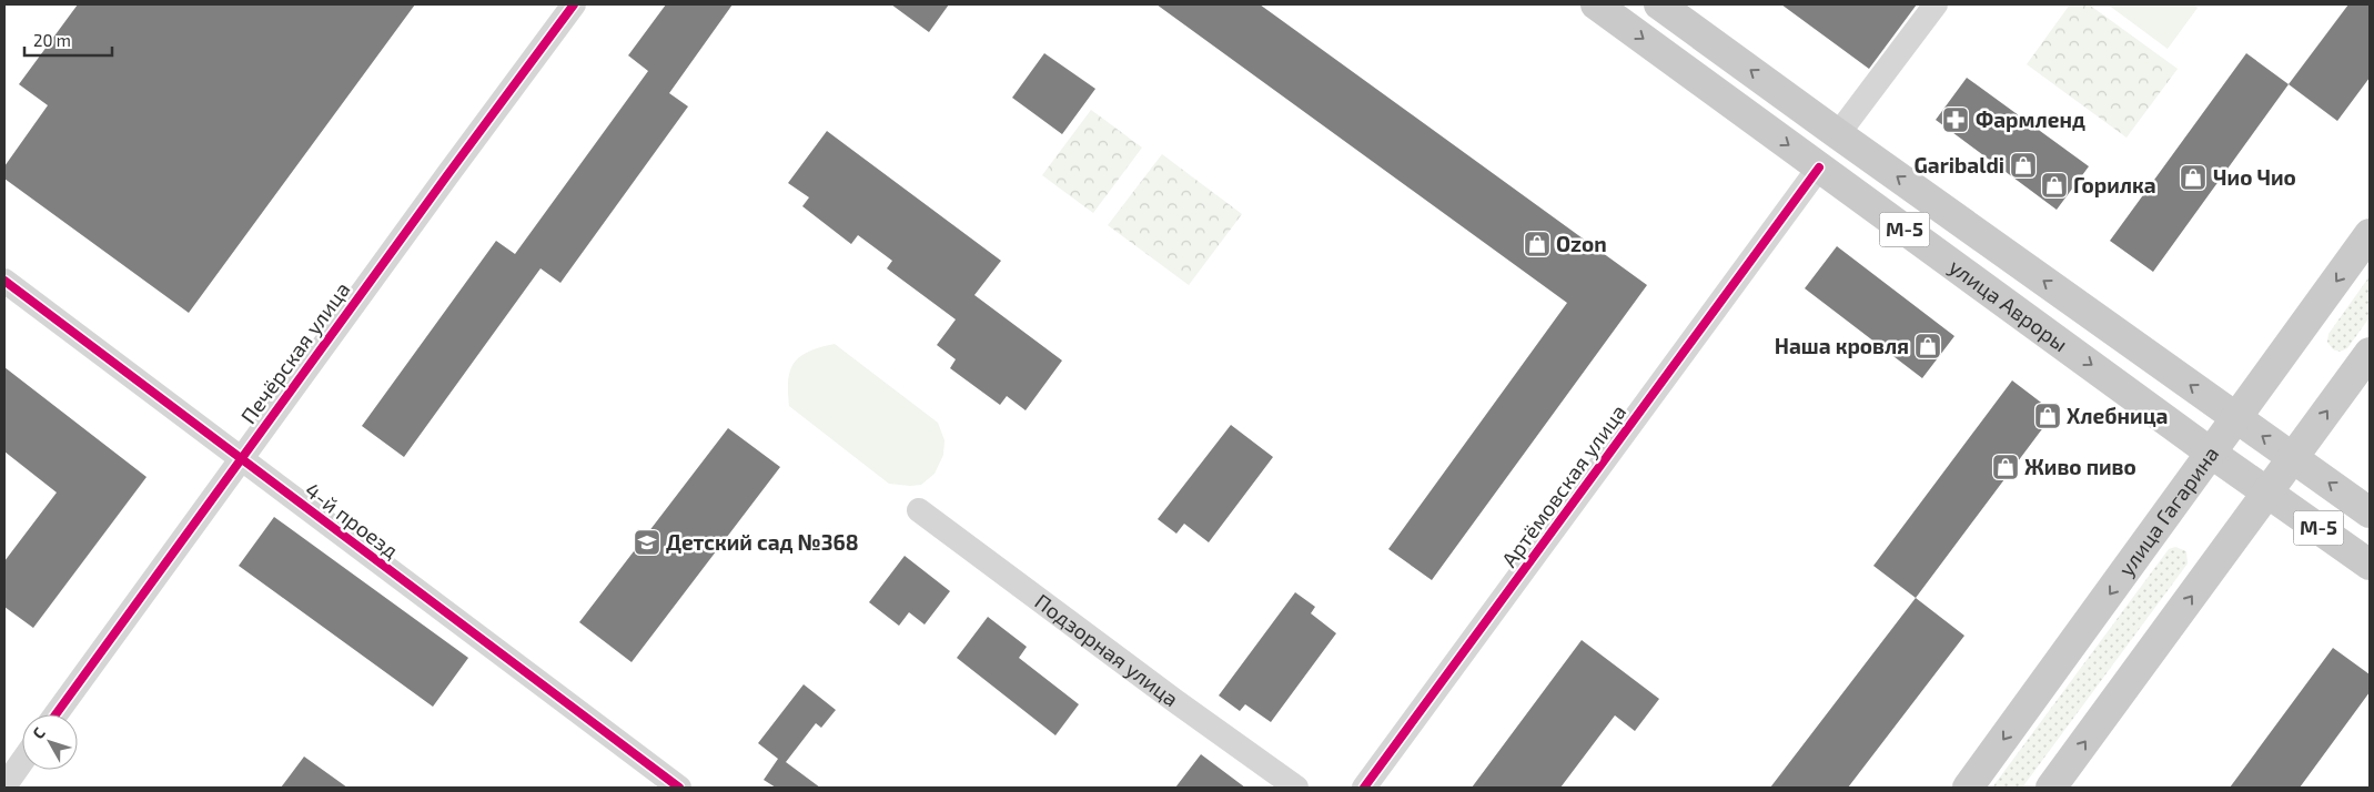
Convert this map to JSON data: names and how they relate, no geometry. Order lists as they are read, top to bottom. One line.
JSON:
{"streets":{"main road":["М-5","улица Авроры","улица Гагарина"],"street":["Печёрская улица","Артёмовская улица","4-й проезд","Подзорная улица"]},"crossings":[["улица Авроры","Артёмовская улица"],["улица Авроры","улица Гагарина"],["Печёрская улица","4-й проезд"]],"places":{"pharmacy":["Фармленд"],"shop":["Garibaldi","Чио Чио","Горилка","Ozon","Наша кровля","Хлебница","Живо пиво"],"school or university":["Детский сад №368"]},"scale_bar":"20 m","north":"top left"}
